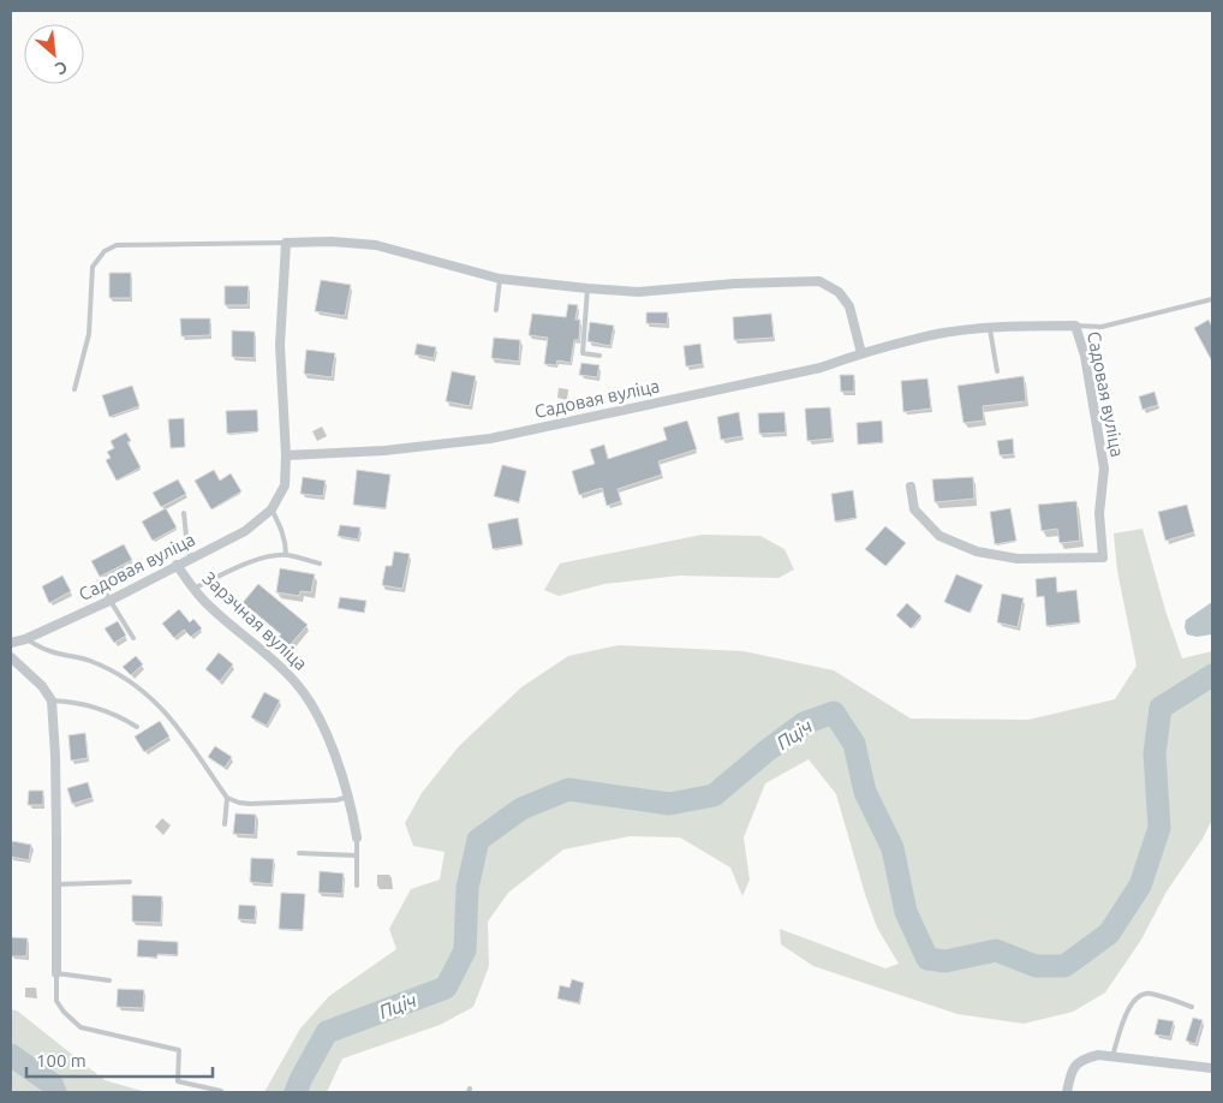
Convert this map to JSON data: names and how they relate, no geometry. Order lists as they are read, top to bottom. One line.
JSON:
{"streets":{"street":["Садовая вуліца","Зарэчная вуліца"]},"crossings":[["Садовая вуліца","Зарэчная вуліца"]],"water":["Пціч"],"scale_bar":"100 m","north":"bottom right"}
